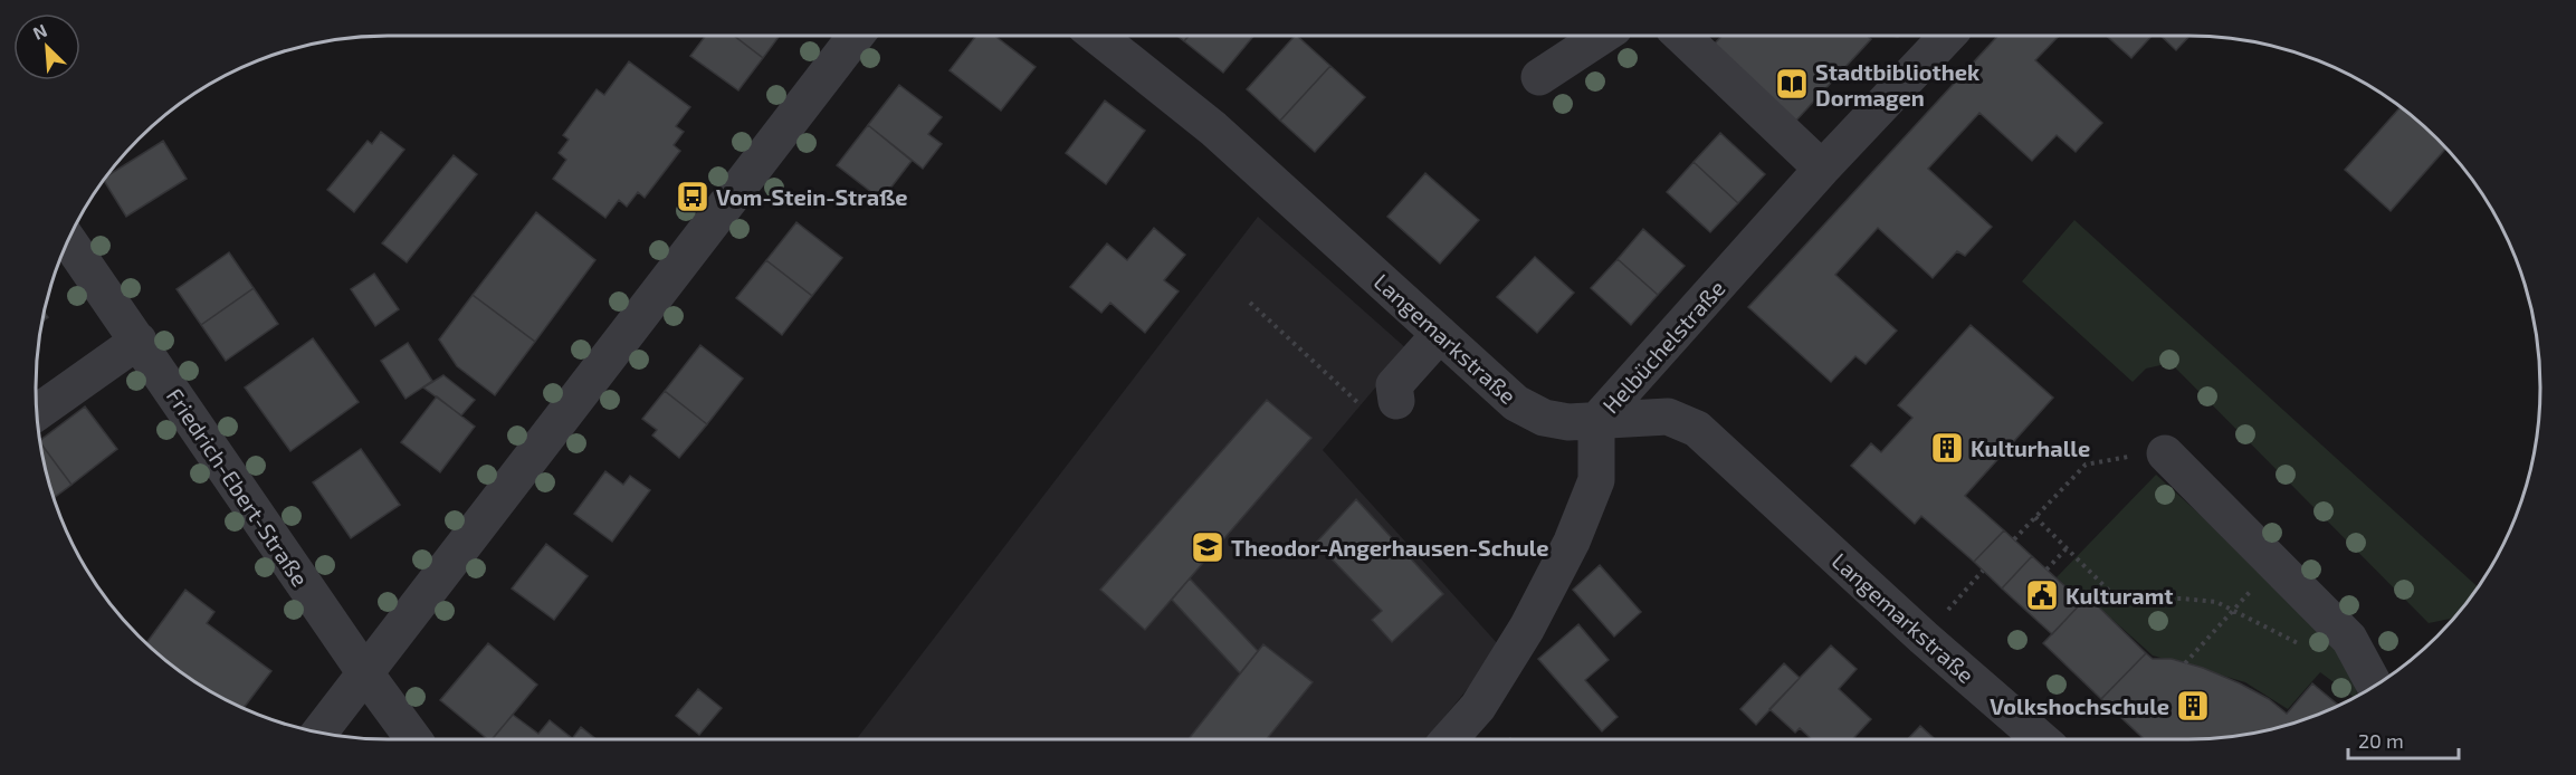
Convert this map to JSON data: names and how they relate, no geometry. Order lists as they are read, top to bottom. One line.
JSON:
{"streets":{"street":["Langemarkstraße","Helbüchelstraße","Friedrich-Ebert-Straße"]},"crossings":[["Langemarkstraße","Helbüchelstraße"]],"places":{"library":["Stadtbibliothek Dormagen"],"bus stop":["Vom-Stein-Straße"],"building":["Kulturhalle","Volkshochschule"],"school or university":["Theodor-Angerhausen-Schule"],"public building":["Kulturamt"]},"scale_bar":"20 m","north":"top left"}
